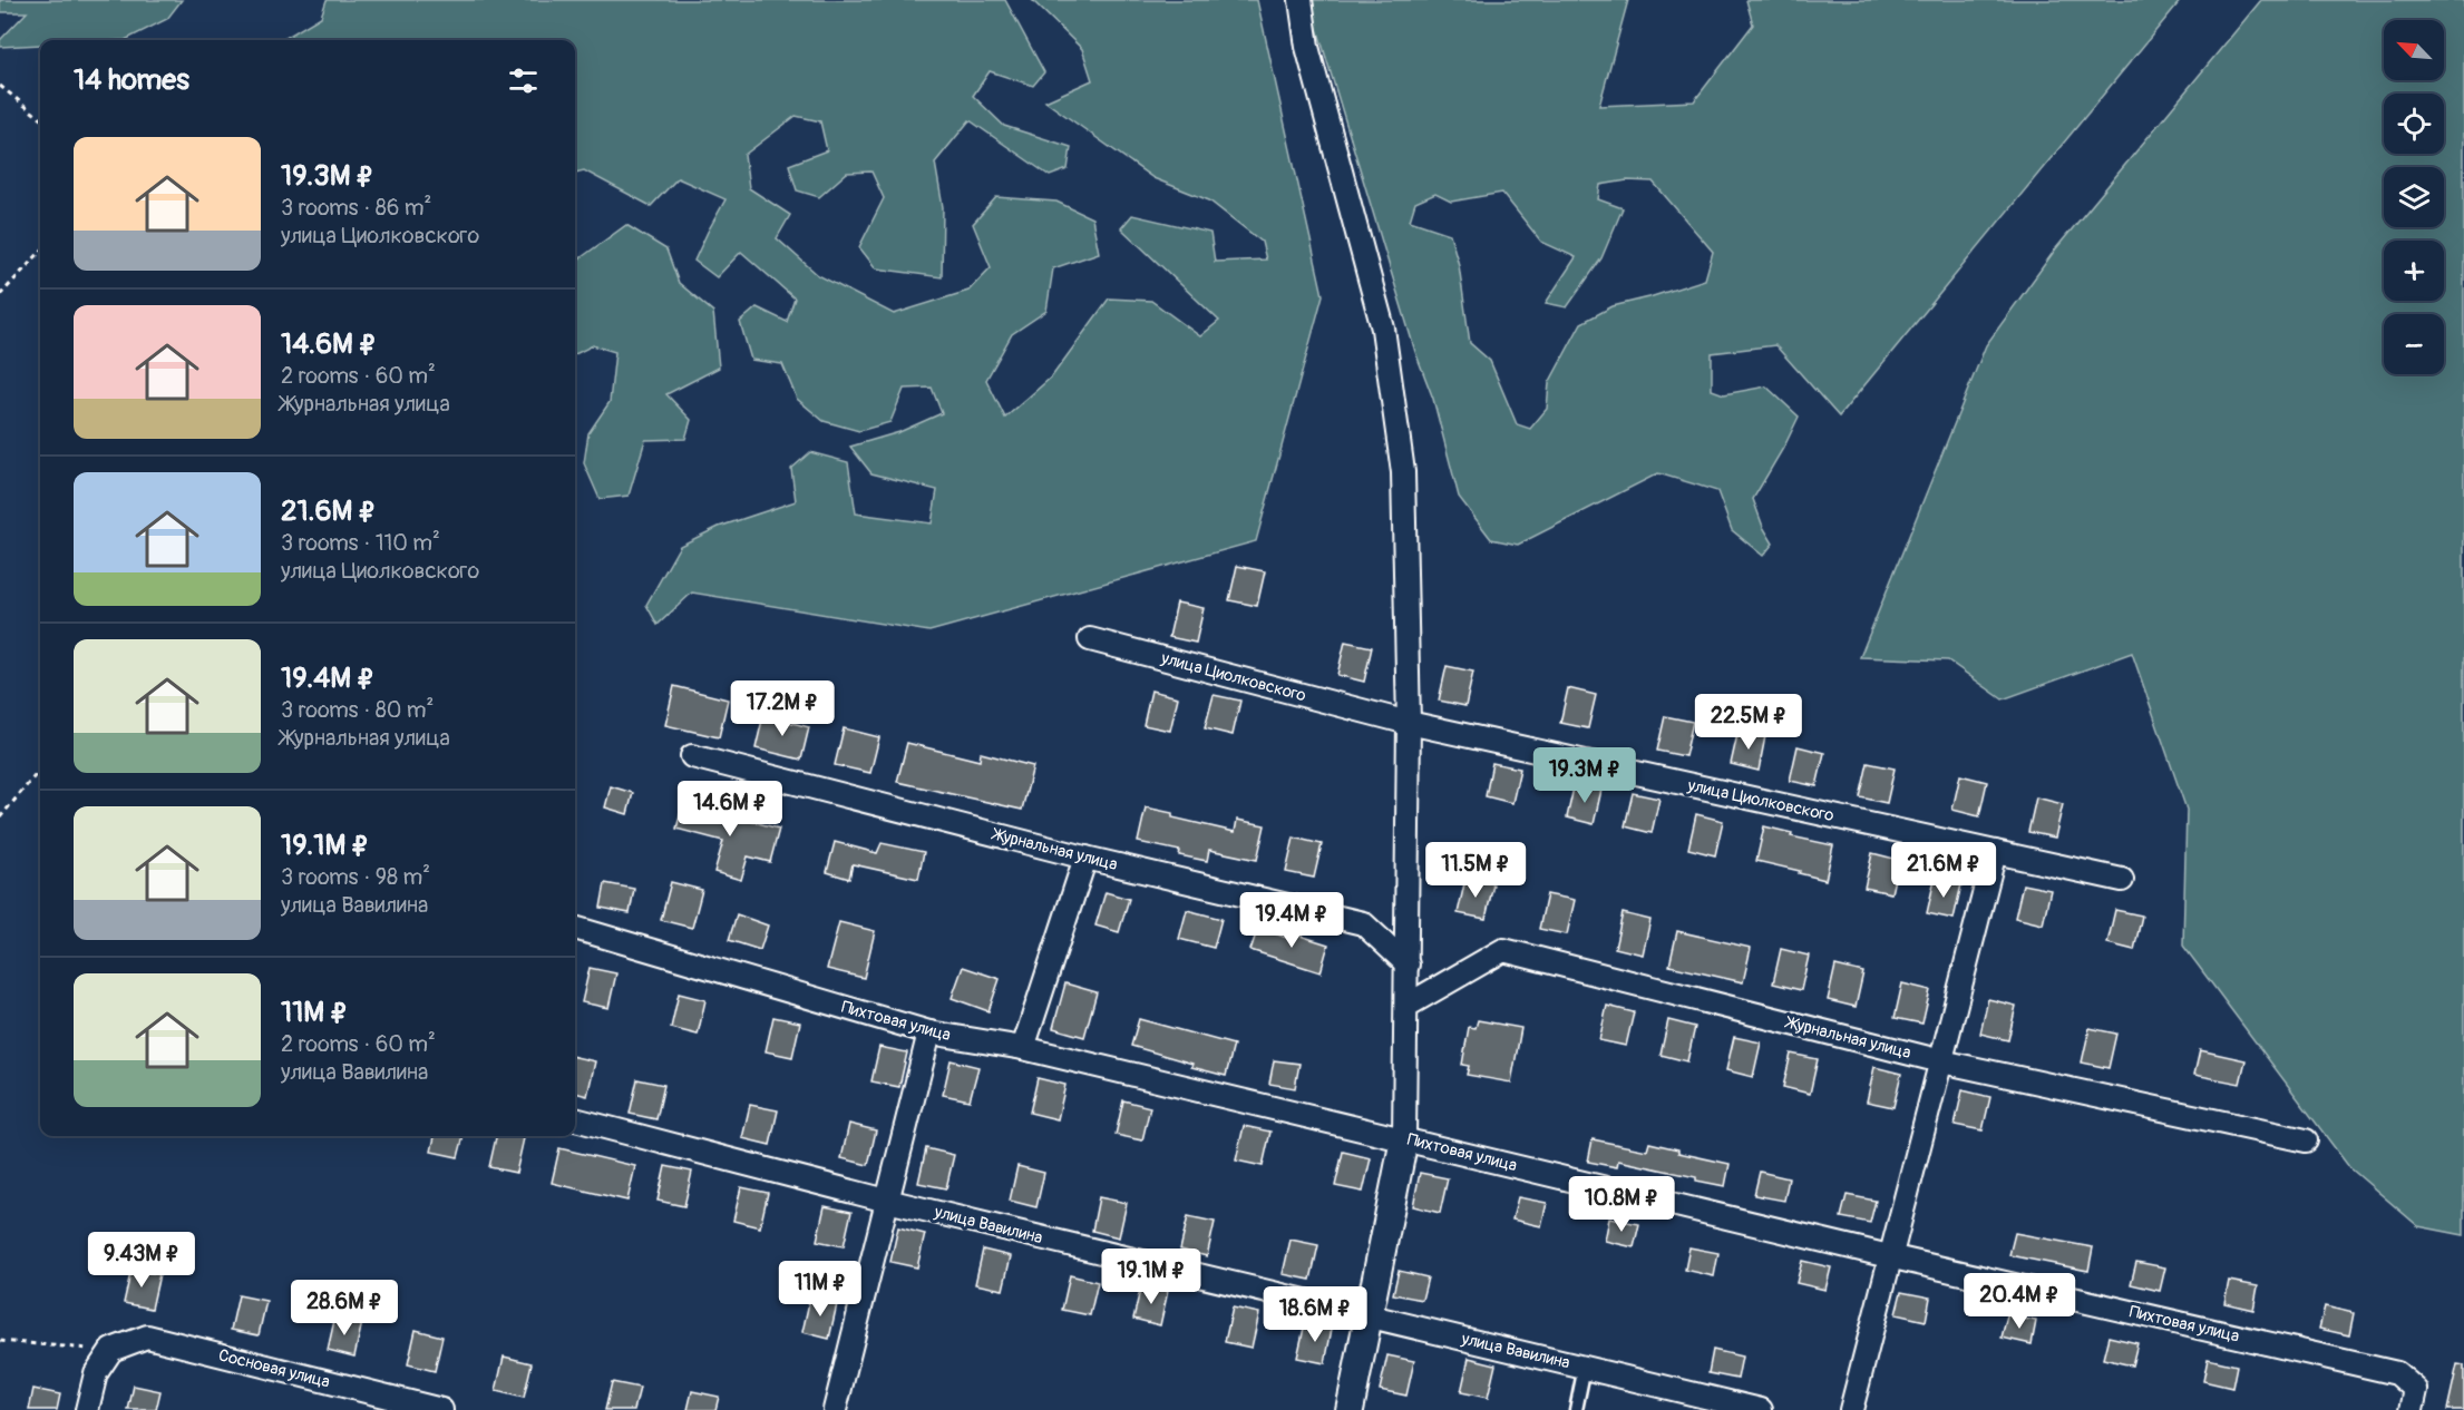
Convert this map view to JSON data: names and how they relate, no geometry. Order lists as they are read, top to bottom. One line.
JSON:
{"streets":{"street":["улица Циолковского","Журнальная улица","Пихтовая улица","улица Вавилина","Сосновая улица"]},"north":"top left","page":{"map_buttons":["+","−"],"heading":"14 homes","list":[{"name":"19.3M ₽","note":"3 rooms · 86 m² · улица Циолковского"},{"name":"14.6M ₽","note":"2 rooms · 60 m² · Журнальная улица"},{"name":"21.6M ₽","note":"3 rooms · 110 m² · улица Циолковского"},{"name":"19.4M ₽","note":"3 rooms · 80 m² · Журнальная улица"},{"name":"19.1M ₽","note":"3 rooms · 98 m² · улица Вавилина"},{"name":"11M ₽","note":"2 rooms · 60 m² · улица Вавилина"}],"price":["17.2M ₽","22.5M ₽","19.3M ₽","14.6M ₽","11.5M ₽","21.6M ₽","19.4M ₽","10.8M ₽","9.43M ₽","19.1M ₽","11M ₽","20.4M ₽","28.6M ₽","18.6M ₽"]}}
